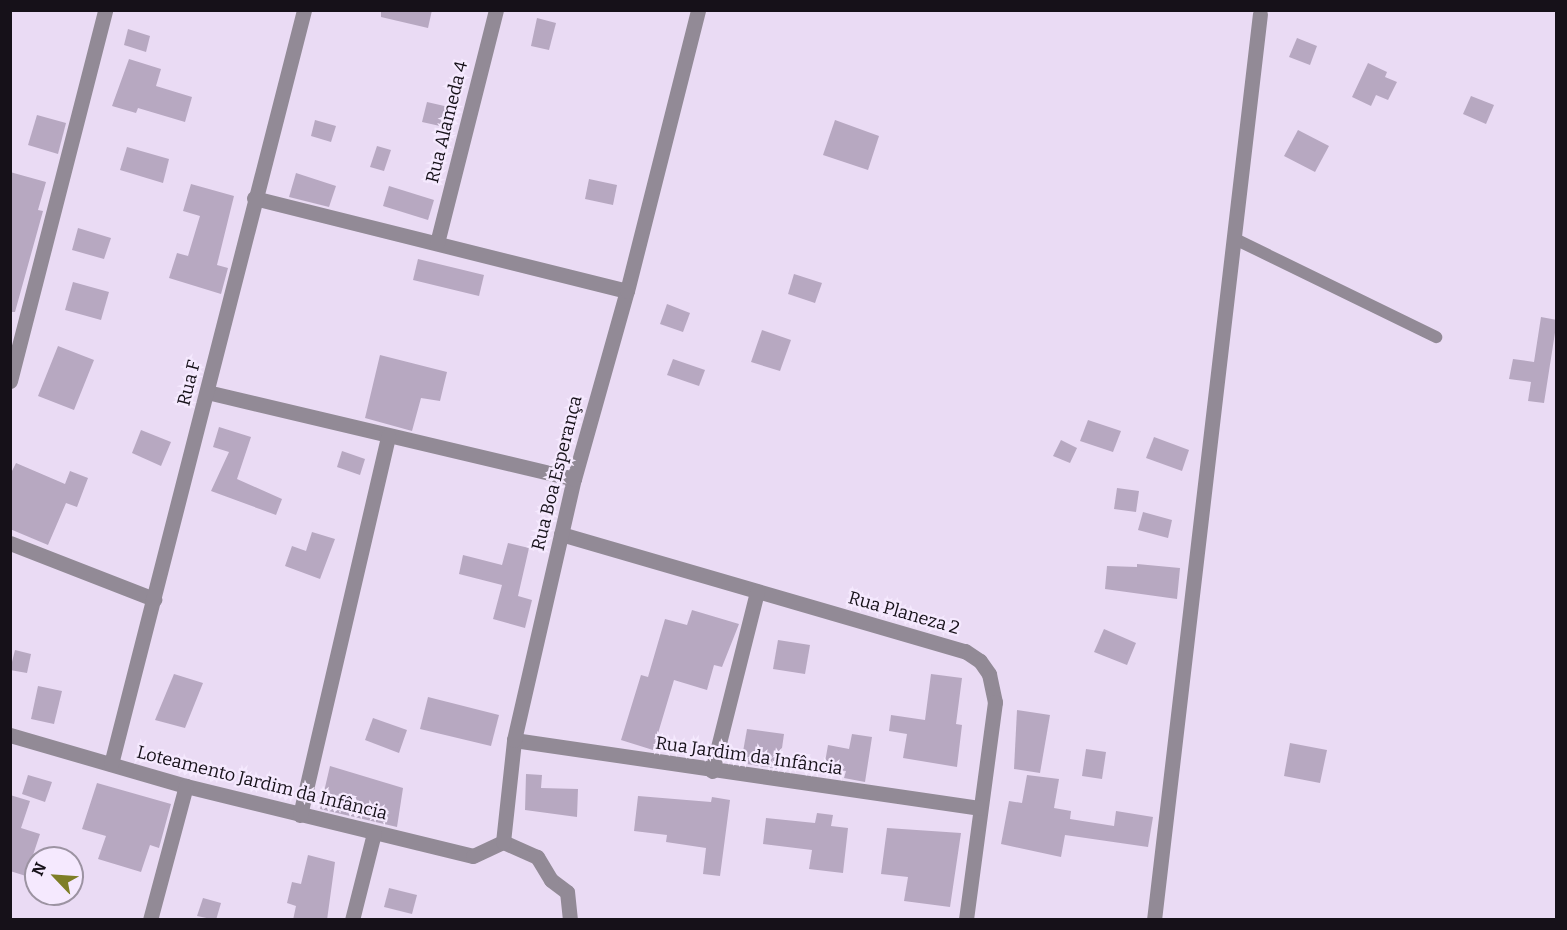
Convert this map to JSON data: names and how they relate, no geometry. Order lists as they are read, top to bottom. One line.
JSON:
{"streets":{"street":["Rua Alameda 4","Rua F","Rua Boa Esperança","Rua Planeza 2","Rua Jardim da Infância","Loteamento Jardim da Infância"]},"crossings":[["Rua F","Loteamento Jardim da Infância"],["Rua Boa Esperança","Rua Planeza 2"],["Rua Boa Esperança","Rua Jardim da Infância"],["Rua Boa Esperança","Loteamento Jardim da Infância"],["Rua Planeza 2","Rua Jardim da Infância"]],"north":"top left"}
